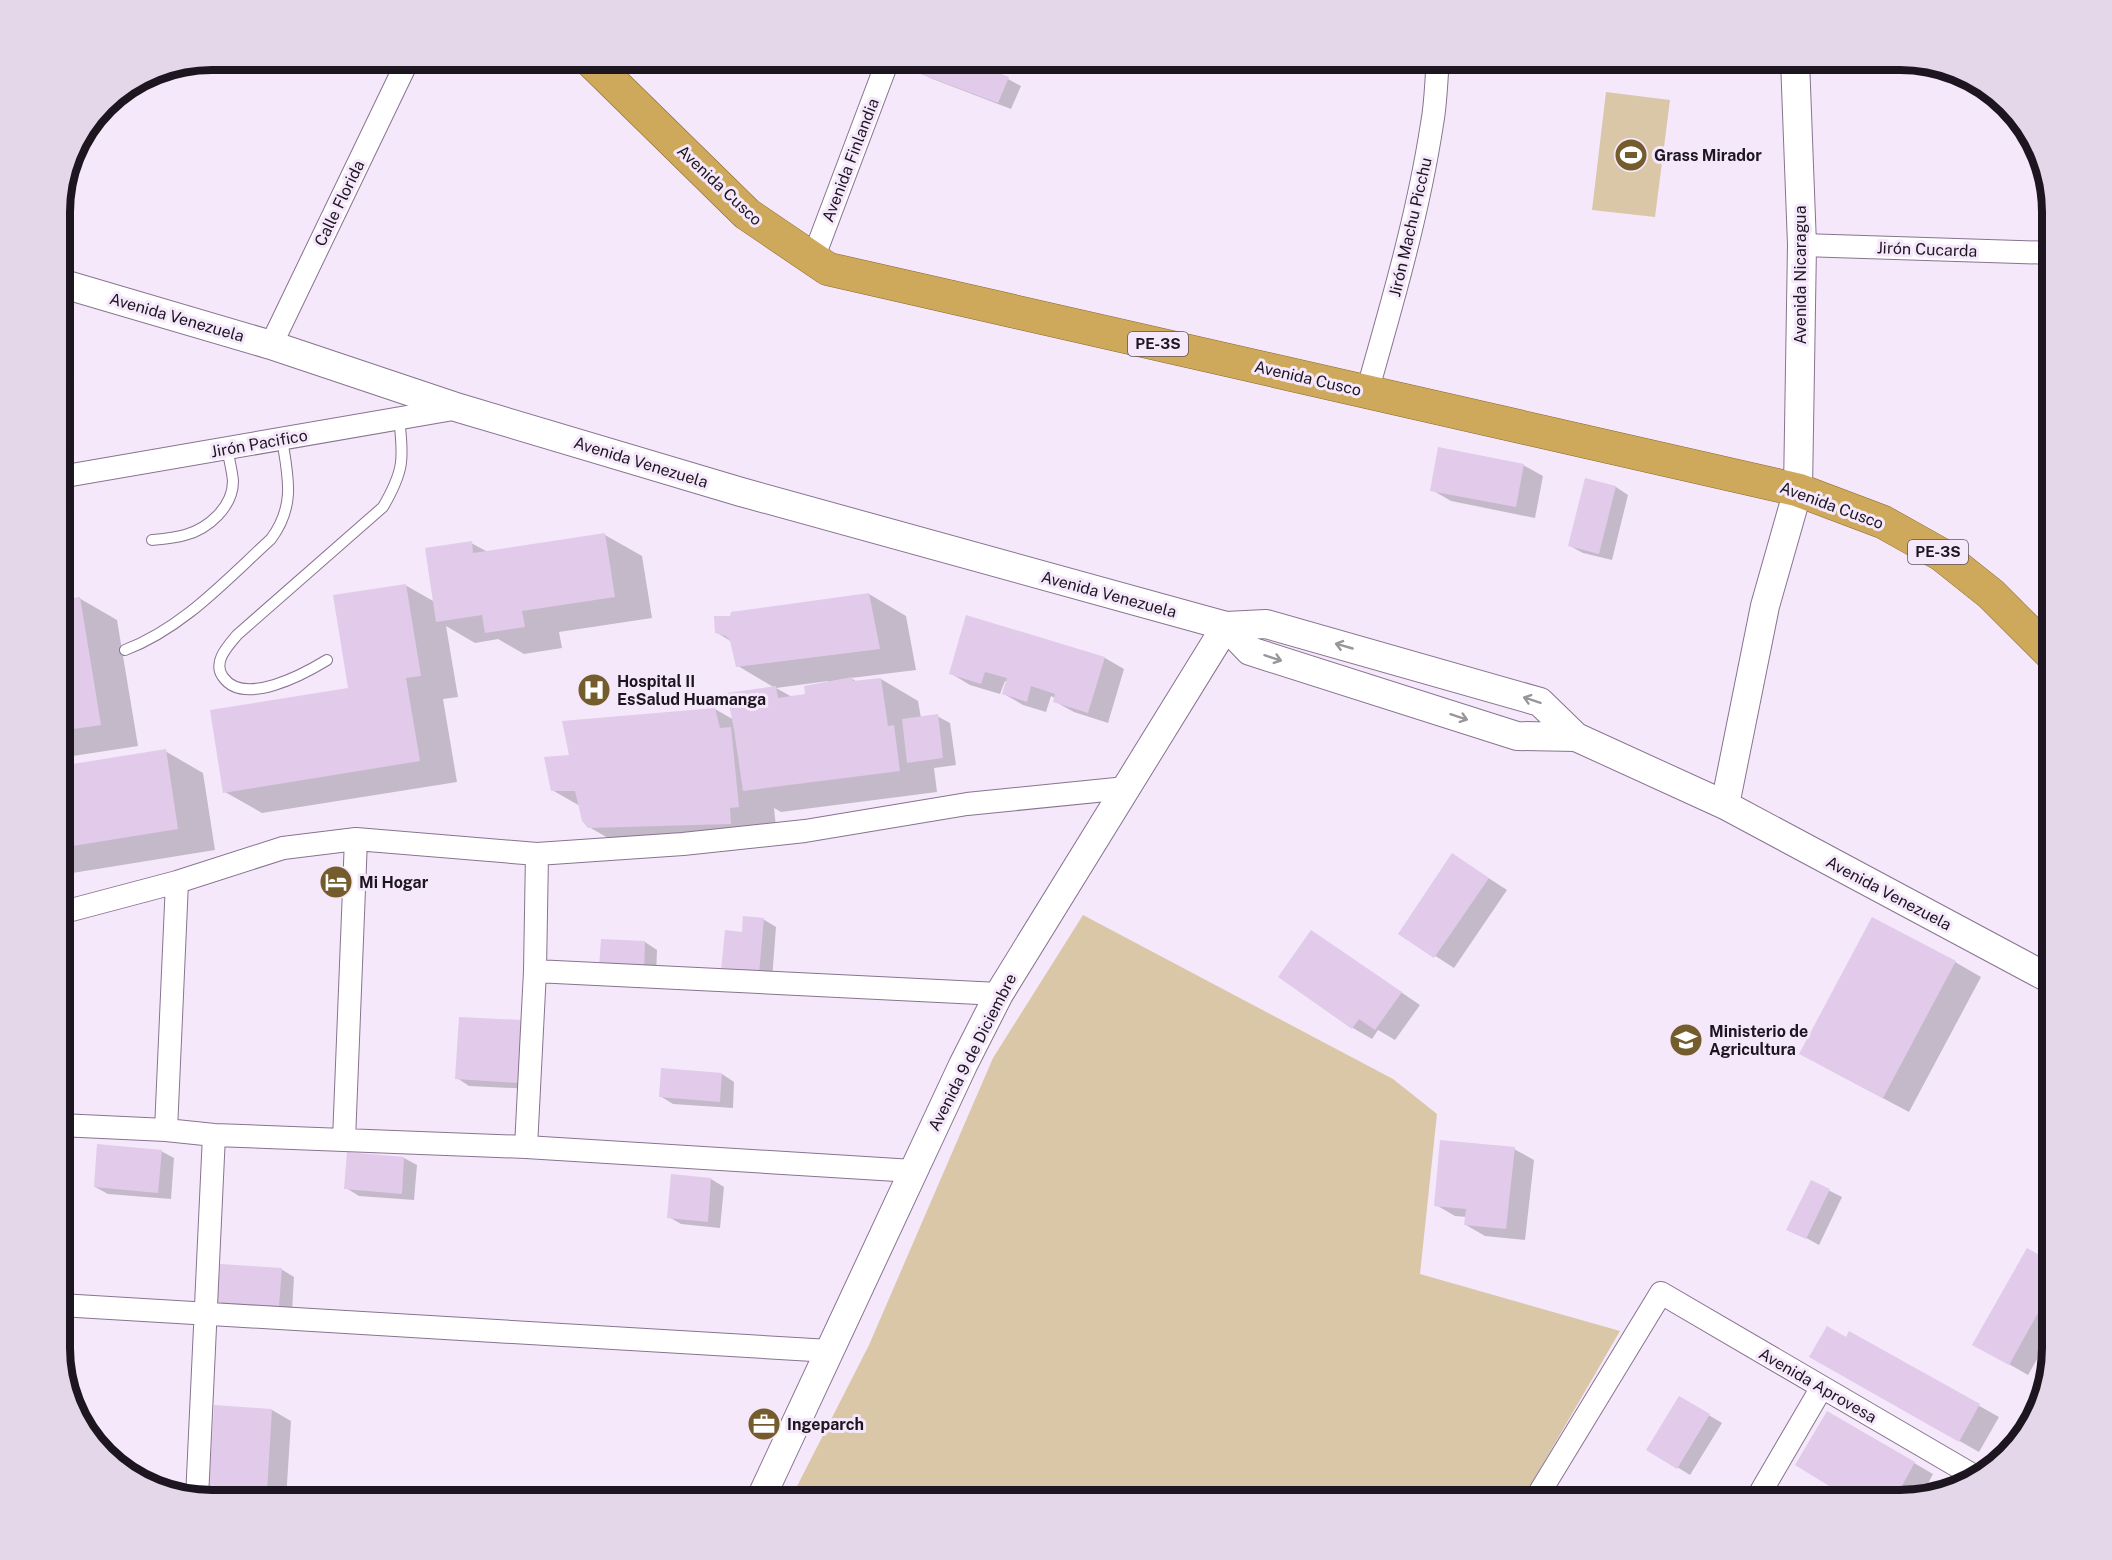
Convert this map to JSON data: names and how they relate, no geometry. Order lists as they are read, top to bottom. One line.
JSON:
{"streets":{"highway":["Avenida Cusco","PE-3S"],"street":["Avenida Finlandia","Calle Florida","Jirón Machu Picchu","Jirón Cucarda","Avenida Nicaragua","Avenida Venezuela","Jirón Pacifico","Avenida 9 de Diciembre","Avenida Aprovesa"]},"crossings":[["Avenida Finlandia","Avenida Cusco"],["Avenida Cusco","Jirón Machu Picchu"],["Avenida Cusco","Avenida Nicaragua"],["Calle Florida","Avenida Venezuela"],["Jirón Cucarda","Avenida Nicaragua"],["Avenida Venezuela","Jirón Pacifico"],["Avenida Venezuela","Avenida 9 de Diciembre"]],"places":{"sports":["Grass Mirador"],"hospital":["Hospital II EsSalud Huamanga"],"hotel":["Mi Hogar"],"school or university":["Ministerio de Agricultura"],"office":["Ingeparch"]}}
